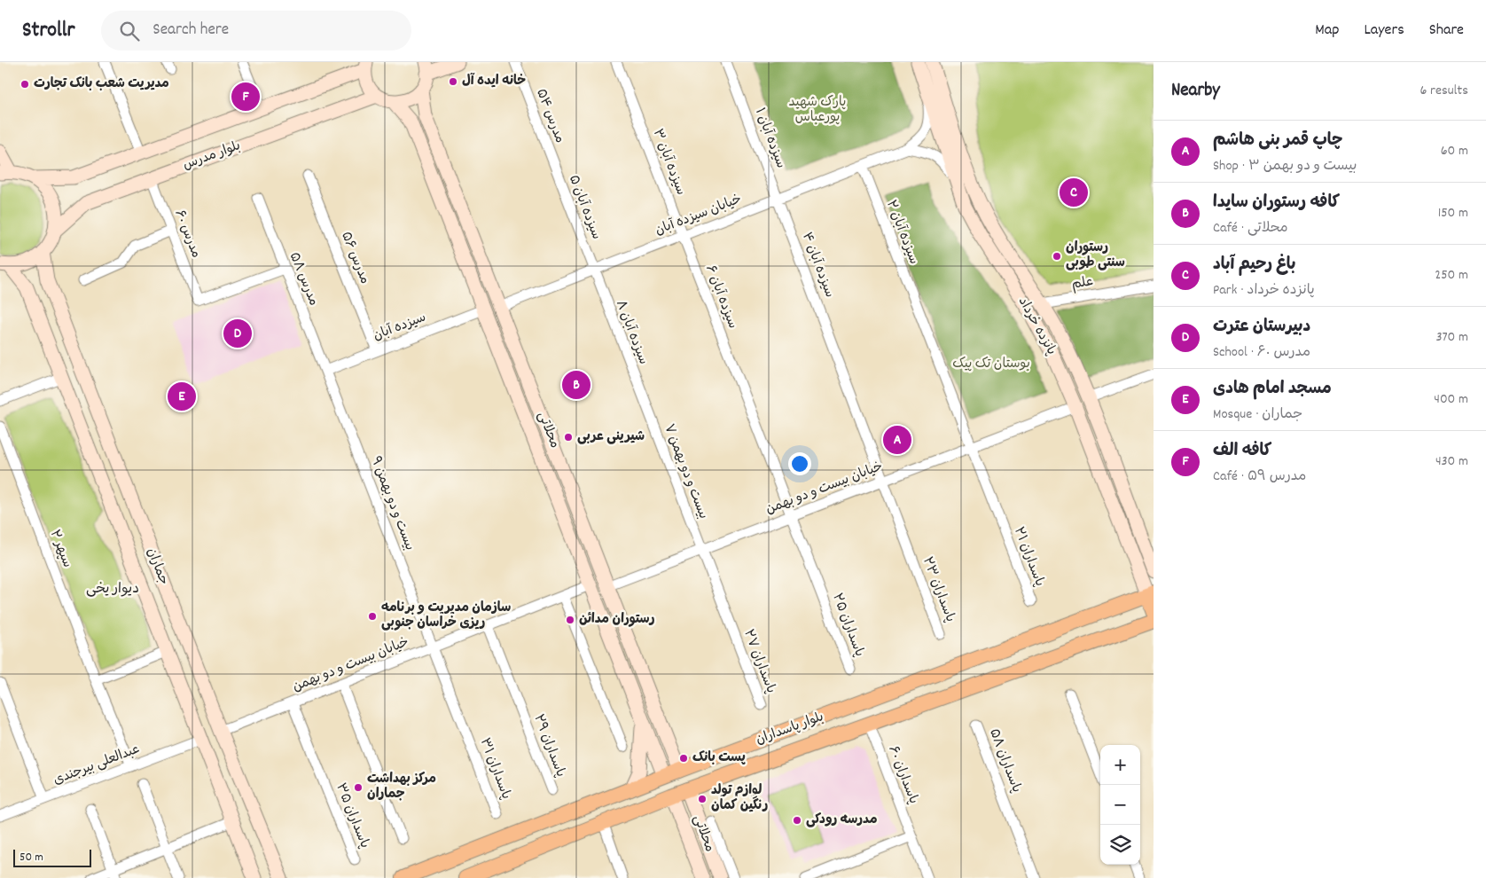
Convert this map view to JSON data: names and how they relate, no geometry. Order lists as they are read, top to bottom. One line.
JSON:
{"streets":{"main road":["بلوار مدرس","پانزده خرداد","محلاتی","جماران","بلوار پاسداران"],"street":["مدرس ۵۴","سیزده آبان ۱","سیزده آبان ۳","سیزده آبان ۵","خیابان سیزده آبان","سیزده آبان ۲","مدرس ۶۰","مدرس ۵۶","سیزده آبان ۴","مدرس ۵۸","علم","سیزده آبان ۶","سیزده آبان","سیزده آبان ۸","بیست و دو بهمن ۷","خیابان بیست و دو بهمن","بیست و دو بهمن ۹","سپهر ۲","پاسداران ۲۱","پاسداران ۲۳","پاسداران ۲۵","پاسداران ۲۷","پاسداران ۲۹","پاسداران ۵۸","عبدالعلی بیرجندی","پاسداران ۳۱","پاسداران ۶۰","پاسداران ۳۵"]},"crossings":[["مدرس ۵۴","سیزده آبان ۵"],["سیزده آبان ۱","خیابان سیزده آبان"],["سیزده آبان ۱","سیزده آبان ۴"],["بلوار مدرس","مدرس ۶۰"],["سیزده آبان ۳","خیابان سیزده آبان"],["سیزده آبان ۳","سیزده آبان ۶"],["سیزده آبان ۵","خیابان سیزده آبان"],["سیزده آبان ۵","سیزده آبان ۸"],["خیابان سیزده آبان","سیزده آبان ۲"],["خیابان سیزده آبان","سیزده آبان ۴"],["خیابان سیزده آبان","سیزده آبان ۶"],["خیابان سیزده آبان","پانزده خرداد"],["خیابان سیزده آبان","سیزده آبان ۸"],["خیابان سیزده آبان","محلاتی"],["سیزده آبان ۲","خیابان بیست و دو بهمن"],["سیزده آبان ۲","پاسداران ۲۱"],["مدرس ۶۰","مدرس ۵۸"],["مدرس ۵۶","سیزده آبان"],["سیزده آبان ۴","خیابان بیست و دو بهمن"],["سیزده آبان ۴","پاسداران ۲۳"],["مدرس ۵۸","سیزده آبان"],["مدرس ۵۸","بیست و دو بهمن ۹"],["علم","پانزده خرداد"],["سیزده آبان ۶","خیابان بیست و دو بهمن"],["سیزده آبان ۶","پاسداران ۲۵"],["پانزده خرداد","خیابان بیست و دو بهمن"],["پانزده خرداد","بلوار پاسداران"],["سیزده آبان","محلاتی"],["سیزده آبان","بیست و دو بهمن ۹"],["سیزده آبان ۸","بیست و دو بهمن ۷"],["محلاتی","خیابان بیست و دو بهمن"],["محلاتی","بلوار پاسداران"],["بیست و دو بهمن ۷","خیابان بیست و دو بهمن"],["بیست و دو بهمن ۷","پاسداران ۲۷"],["خیابان بیست و دو بهمن","بیست و دو بهمن ۹"],["خیابان بیست و دو بهمن","پاسداران ۲۱"],["خیابان بیست و دو بهمن","جماران"],["خیابان بیست و دو بهمن","پاسداران ۲۳"],["خیابان بیست و دو بهمن","پاسداران ۲۵"],["خیابان بیست و دو بهمن","پاسداران ۲۹"],["خیابان بیست و دو بهمن","پاسداران ۳۵"],["بیست و دو بهمن ۹","پاسداران ۳۱"],["سپهر ۲","عبدالعلی بیرجندی"],["جماران","عبدالعلی بیرجندی"],["بلوار پاسداران","پاسداران ۶۰"]],"districts":["دیوار یخی"],"parks":["پارک شهید پورعباس","بوستان تک پیک"],"places":["خانه ایده آل","مدیریت شعب بانک تجارت","رستوران سنتی طوبی","شیرینی عربی","سازمان مدیریت و برنامه ریزی خراسان جنوبی","رستوران مدائن","پست بانک","مرکز بهداشت جماران","لوازم تولد رنگین کمان","مدرسه رودکی"],"scale_bar":"50 m","page":{"header":"Strollr","search":"Search here","nav":["Map","Layers","Share"],"heading":["Nearby","6 results"],"pins":["F","C","D","B","E","A"],"list":[{"mark":"A","name":"چاپ قمر بنی هاشم","note":"Shop · بیست و دو بهمن ۳","value":"60 m"},{"mark":"B","name":"کافه رستوران سایدا","note":"Café · محلاتی","value":"150 m"},{"mark":"C","name":"باغ رحیم آباد","note":"Park · پانزده خرداد","value":"250 m"},{"mark":"D","name":"دبیرستان عترت","note":"School · مدرس ۶۰","value":"370 m"},{"mark":"E","name":"مسجد امام هادی","note":"Mosque · جماران","value":"400 m"},{"mark":"F","name":"کافه الف","note":"Café · مدرس ۵۹","value":"430 m"}],"map_buttons":["+","−"],"scale":"50 m"}}
